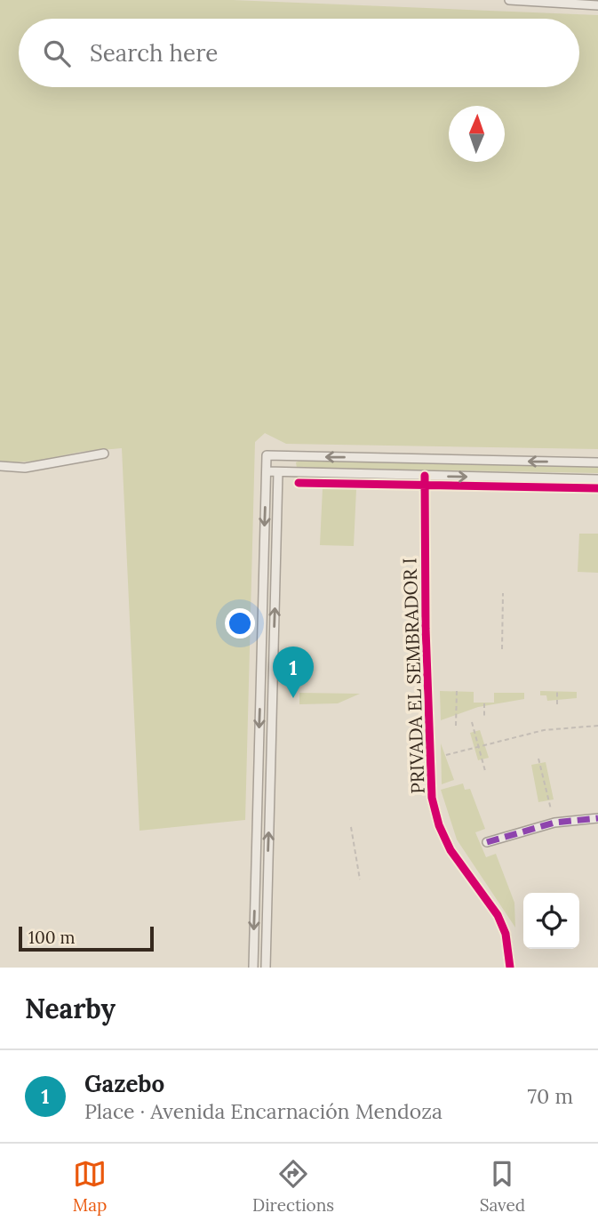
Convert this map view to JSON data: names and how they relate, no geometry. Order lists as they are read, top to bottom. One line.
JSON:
{"streets":{"street":["PRIVADA EL SEMBRADOR I"]},"scale_bar":"100 m","north":"top","page":{"search":"Search here","pins":"1","scale":"100 m","heading":"Nearby","list":[{"mark":"1","name":"Gazebo","note":"Place · Avenida Encarnación Mendoza","value":"70 m"}],"nav":["Map","Directions","Saved"]}}
